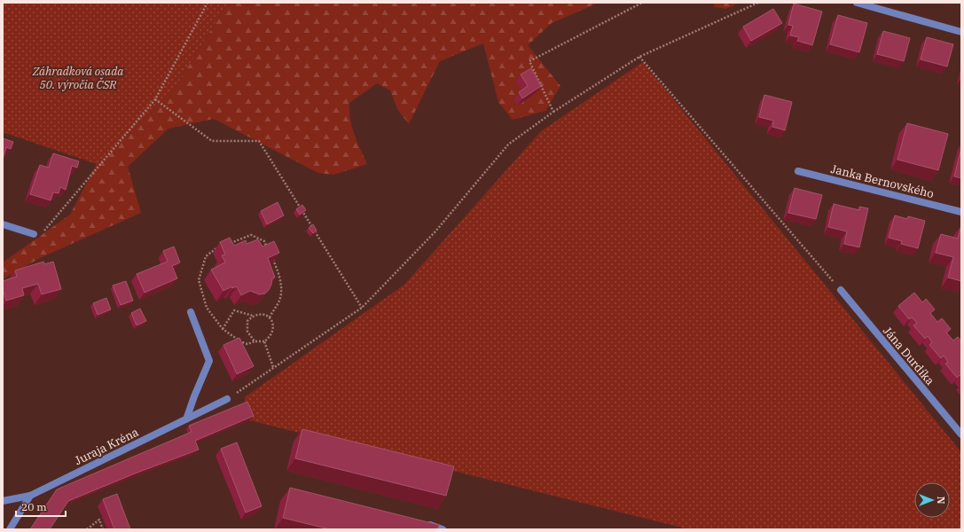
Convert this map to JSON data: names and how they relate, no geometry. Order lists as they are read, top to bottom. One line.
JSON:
{"streets":{"street":["Janka Bernovského","Jána Durdíka","Juraja Kréna"]},"parks":["Záhradková osada 50. výročia ČSR"],"scale_bar":"20 m","north":"right"}
